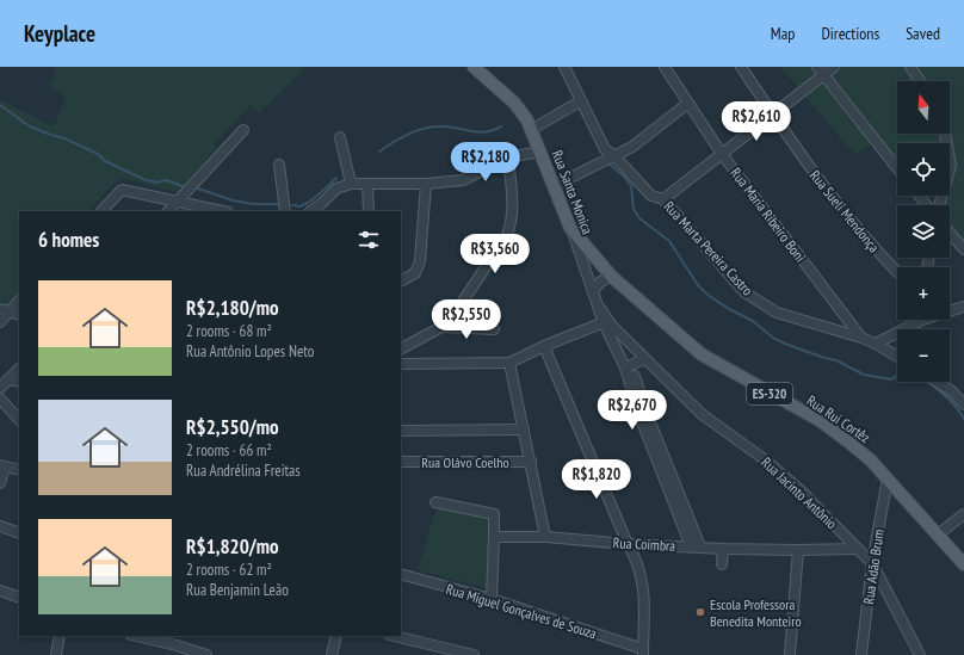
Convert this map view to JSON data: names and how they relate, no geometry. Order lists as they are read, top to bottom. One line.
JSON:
{"streets":{"main road":["Rua Santa Monica","ES-320","Rua Rui Cortêz"],"street":["Rua Sueli Mendonça","Rua Maria Ribeiro Boni","Rua Marta Pereira Castro","Rua Olávo Coelho","Rua Jacinto Antônio","Rua Coimbra","Rua Adão Brum","Rua Miguel Gonçalves de Souza"]},"crossings":[["Rua Santa Monica","Rua Rui Cortêz"],["Rua Santa Monica","Rua Jacinto Antônio"],["Rua Maria Ribeiro Boni","Rua Marta Pereira Castro"],["Rua Rui Cortêz","Rua Adão Brum"],["Rua Jacinto Antônio","Rua Coimbra"],["Rua Jacinto Antônio","Rua Adão Brum"]],"places":["Escola Professora Benedita Monteiro"],"north":"top","page":{"header":"Keyplace","nav":["Map","Directions","Saved"],"map_buttons":["+","−"],"price":["R$2,610","R$2,180","R$3,560","R$2,550","R$2,670","R$1,820"],"heading":"6 homes","list":[{"name":"R$2,180/mo","note":"2 rooms · 68 m² · Rua Antônio Lopes Neto"},{"name":"R$2,550/mo","note":"2 rooms · 66 m² · Rua Andrélina Freitas"},{"name":"R$1,820/mo","note":"2 rooms · 62 m² · Rua Benjamin Leão"}]}}
